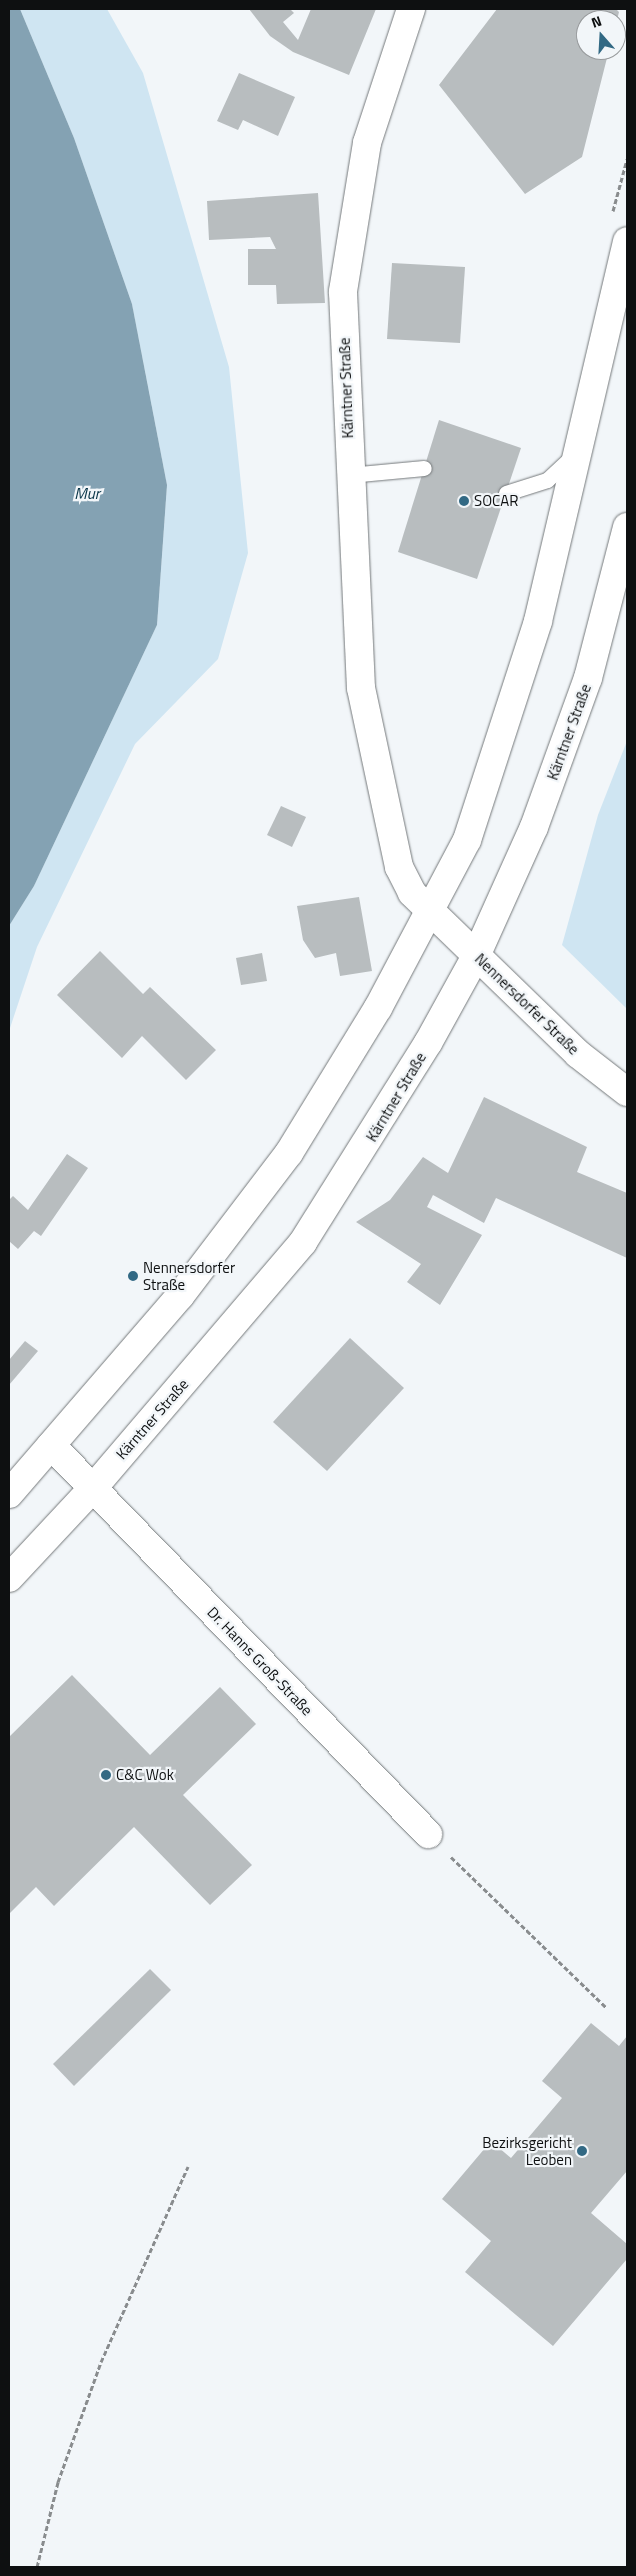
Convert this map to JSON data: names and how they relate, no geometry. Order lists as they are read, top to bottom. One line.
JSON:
{"streets":{"main road":["Kärntner Straße","Nennersdorfer Straße","Dr. Hanns Groß-Straße"]},"crossings":[["Kärntner Straße","Nennersdorfer Straße"],["Kärntner Straße","Dr. Hanns Groß-Straße"]],"water":["Mur"],"places":["SOCAR","Nennersdorfer Straße","C&C Wok","Bezirksgericht Leoben"],"north":"top"}
